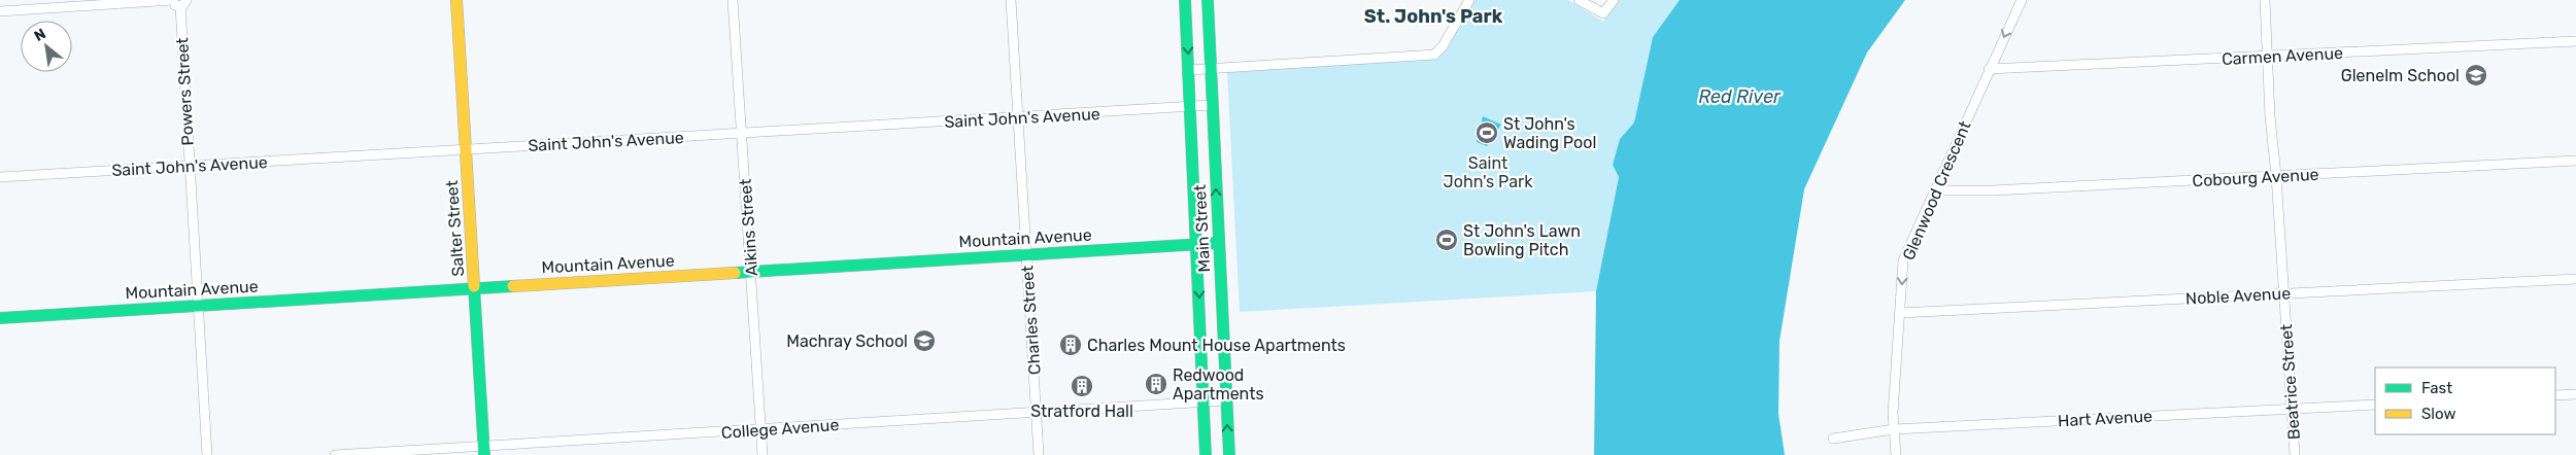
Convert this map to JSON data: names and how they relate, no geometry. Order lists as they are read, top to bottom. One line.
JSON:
{"streets":{"main road":["Salter Street","Main Street","Mountain Avenue"],"street":["Carmen Avenue","Powers Street","Saint John's Avenue","Cobourg Avenue","Glenwood Crescent","Aikins Street","Noble Avenue","Charles Street","Beatrice Street","Hart Avenue","College Avenue"]},"crossings":[["Carmen Avenue","Glenwood Crescent"],["Carmen Avenue","Beatrice Street"],["Powers Street","Saint John's Avenue"],["Powers Street","Mountain Avenue"],["Saint John's Avenue","Aikins Street"],["Saint John's Avenue","Salter Street"],["Saint John's Avenue","Main Street"],["Saint John's Avenue","Charles Street"],["Cobourg Avenue","Glenwood Crescent"],["Cobourg Avenue","Beatrice Street"],["Glenwood Crescent","Noble Avenue"],["Glenwood Crescent","Hart Avenue"],["Aikins Street","Mountain Avenue"],["Aikins Street","College Avenue"],["Salter Street","Mountain Avenue"],["Salter Street","College Avenue"],["Main Street","Mountain Avenue"],["Main Street","College Avenue"],["Mountain Avenue","Charles Street"],["Noble Avenue","Beatrice Street"],["Charles Street","College Avenue"],["Beatrice Street","Hart Avenue"]],"one_way":["Glenwood Crescent"],"districts":["St. John's Park"],"water":["Red River"],"parks":["Saint John's Park"],"places":{"school or university":["Glenelm School","Machray School"],"sports":["St John's Wading Pool","St John's Lawn Bowling Pitch"],"building":["Charles Mount House Apartments","Redwood Apartments","Stratford Hall"]},"legend":["Fast","Slow"],"north":"top left"}
